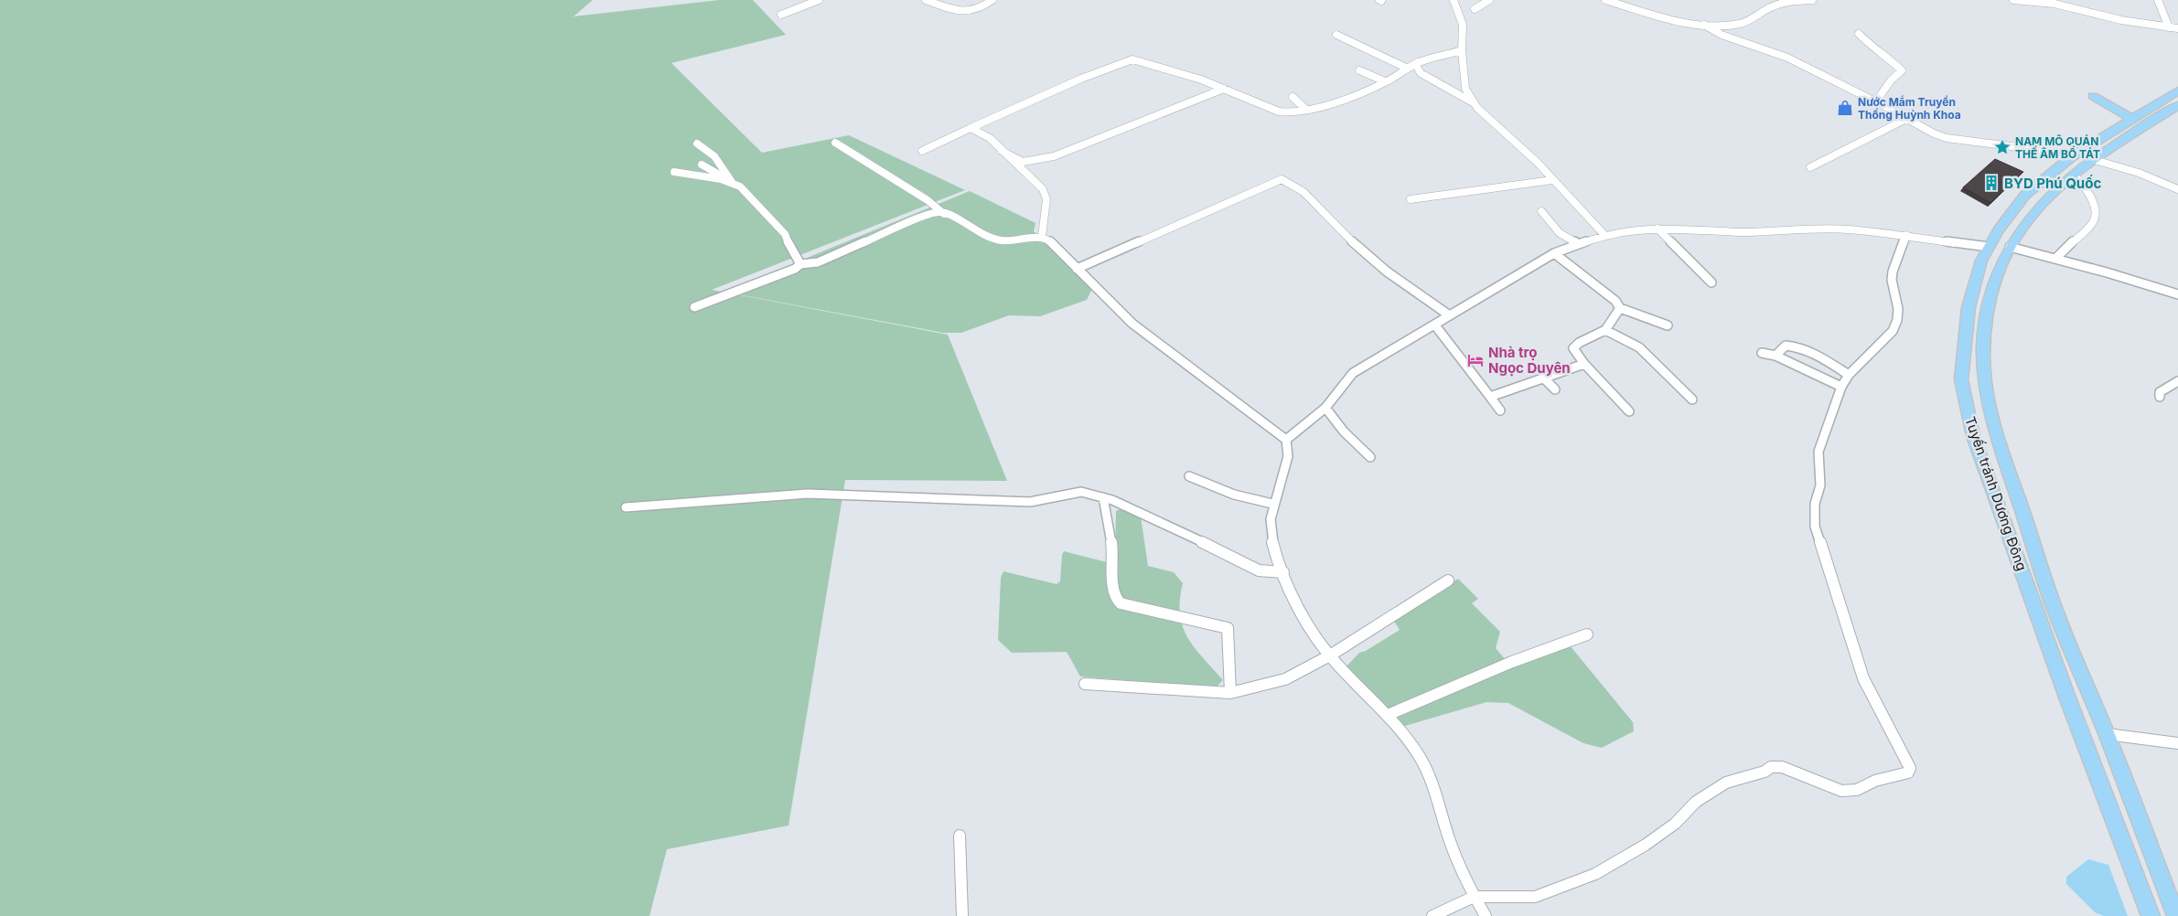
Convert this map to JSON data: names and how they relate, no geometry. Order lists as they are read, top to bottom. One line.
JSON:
{"streets":{"main road":["Tuyến tránh Dương Đông"]},"places":{"shop":["Nước Mắm Truyền Thống Huỳnh Khoa"],"place":["NAM MÔ QUÁN THẾ ÂM BỒ TÁT"],"building":["BYD Phú Quốc"],"hotel":["Nhà trọ Ngọc Duyên"]}}
